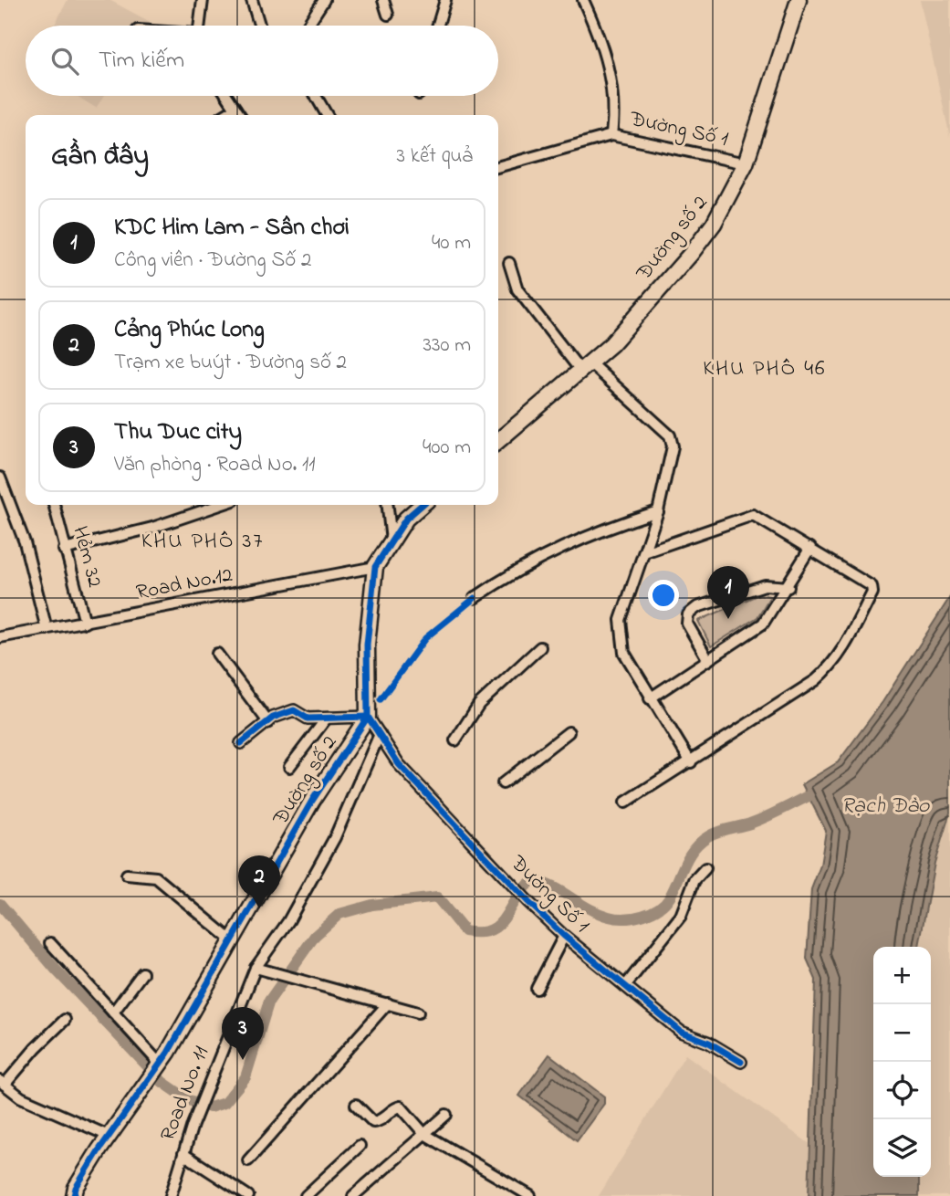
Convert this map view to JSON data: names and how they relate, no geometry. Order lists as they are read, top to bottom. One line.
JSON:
{"streets":{"street":["Đường Số 1","Đường số 2","Hẻm 32","Road No.12","Road No. 11"]},"crossings":[["Đường Số 1","Đường số 2"],["Đường Số 1","Road No. 11"],["Hẻm 32","Road No.12"]],"districts":["KHU PHỐ 46","KHU PHỐ 37"],"water":["Rạch Đào"],"page":{"search":"Tìm kiếm","heading":["Gần đây","3 kết quả"],"list":[{"mark":"1","name":"KDC Him Lam - Sân chơi","note":"Công viên · Đường Số 2","value":"40 m"},{"mark":"2","name":"Cảng Phúc Long","note":"Trạm xe buýt · Đường số 2","value":"330 m"},{"mark":"3","name":"Thu Duc city","note":"Văn phòng · Road No. 11","value":"400 m"}],"pins":["1","2","3"],"map_buttons":["+","−"]}}
